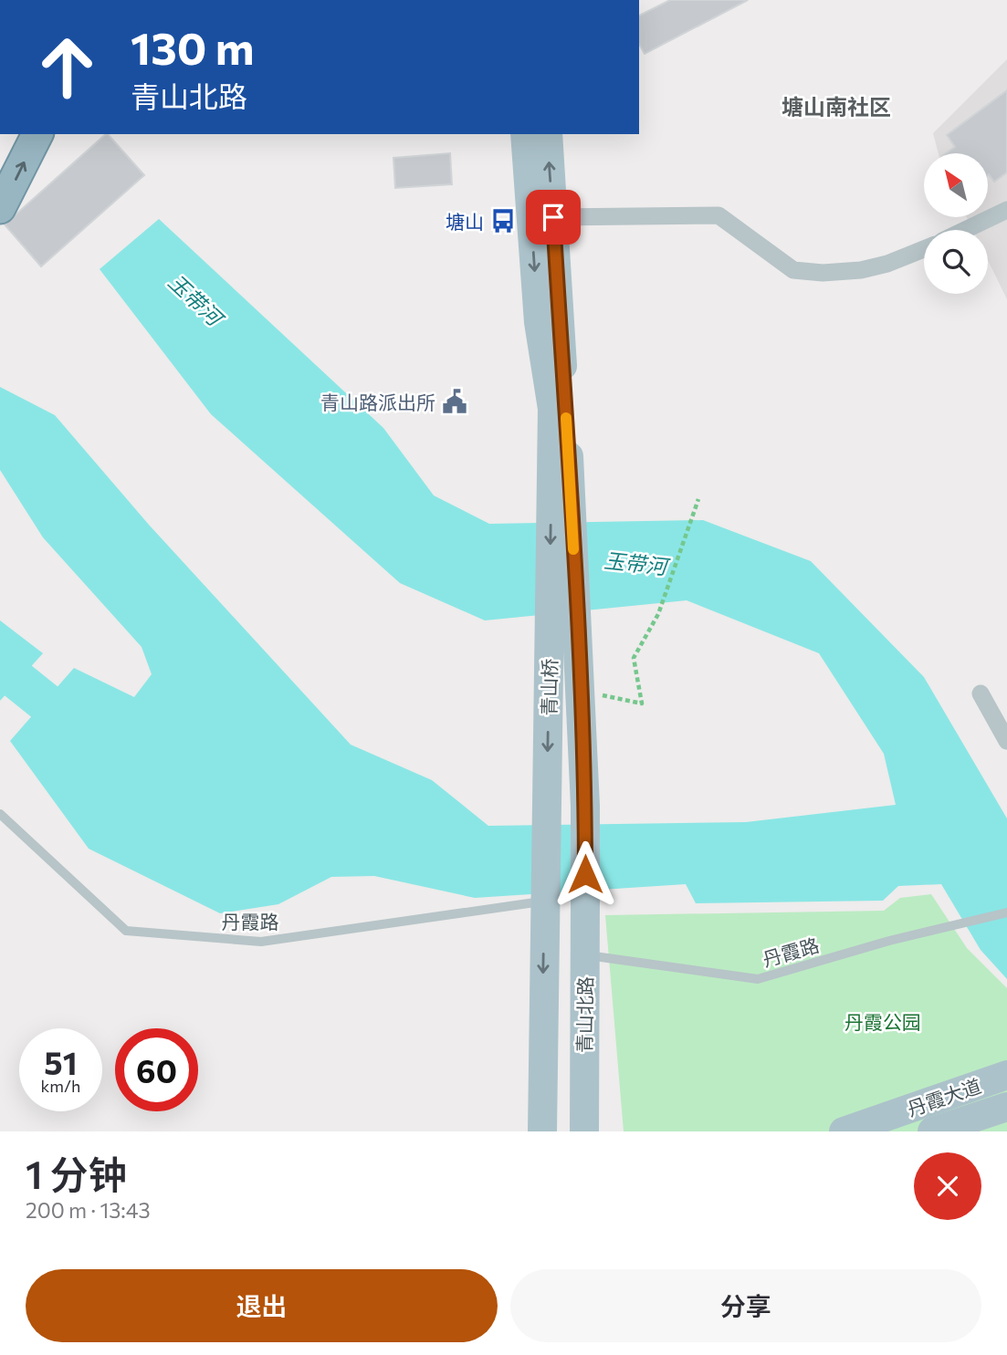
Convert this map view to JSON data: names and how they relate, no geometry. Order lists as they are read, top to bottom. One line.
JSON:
{"streets":{"main road":["青山桥","青山北路","丹霞大道"],"lane":["丹霞路"]},"crossings":[["青山桥","丹霞路"],["青山桥","青山北路"],["丹霞路","青山北路"]],"districts":["塘山南社区"],"water":["玉带河"],"parks":["丹霞公园"],"places":{"bus stop":["塘山"],"public building":["青山路派出所"]},"north":"top left","page":{"turn":["130 m","青山北路"],"speed":"51 km/h","limit":"60","heading":["1 分钟","200 m · 13:43"],"buttons":["退出","分享"]}}
